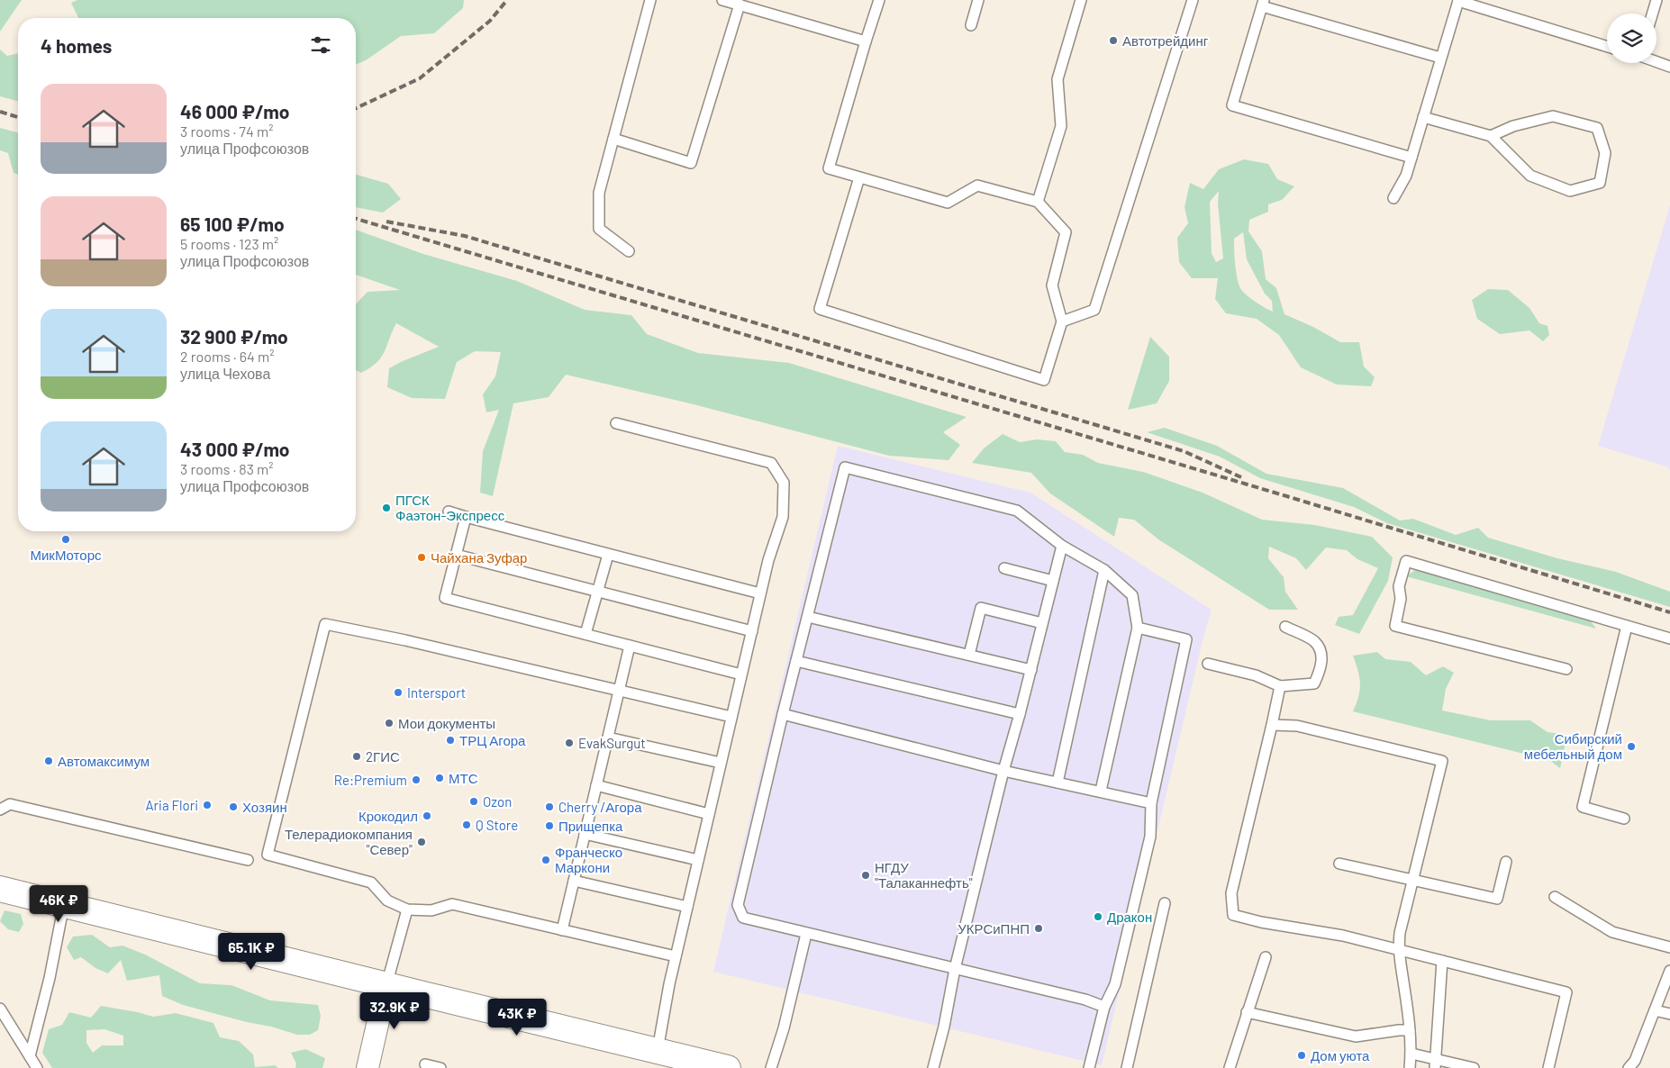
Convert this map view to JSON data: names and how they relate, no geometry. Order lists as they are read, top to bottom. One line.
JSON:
{"places":["Автотрейдинг","ПГСК Фаэтон-Экспресс","МикМоторс","Чайхана Зуфар","Intersport","Мои документы","ТРЦ Агора","EvakSurgut","Сибирский мебельный дом","2ГИС","Автомаксимум","МТС","Re:Premium","Ozon","Aria Flori","Хозяин","Cherry /Агора","Крокодил","Q Store","Прищепка","Телерадиокомпания \"Север\"","Франческо Маркони","НГДУ \"Талаканнефть\"","Дракон","УКРСиПНП","Дом уюта"],"page":{"heading":"4 homes","list":[{"name":"46 000 ₽/mo","note":"3 rooms · 74 m² · улица Профсоюзов"},{"name":"65 100 ₽/mo","note":"5 rooms · 123 m² · улица Профсоюзов"},{"name":"32 900 ₽/mo","note":"2 rooms · 64 m² · улица Чехова"},{"name":"43 000 ₽/mo","note":"3 rooms · 83 m² · улица Профсоюзов"}],"price":["46K ₽","65.1K ₽","32.9K ₽","43K ₽"]}}
